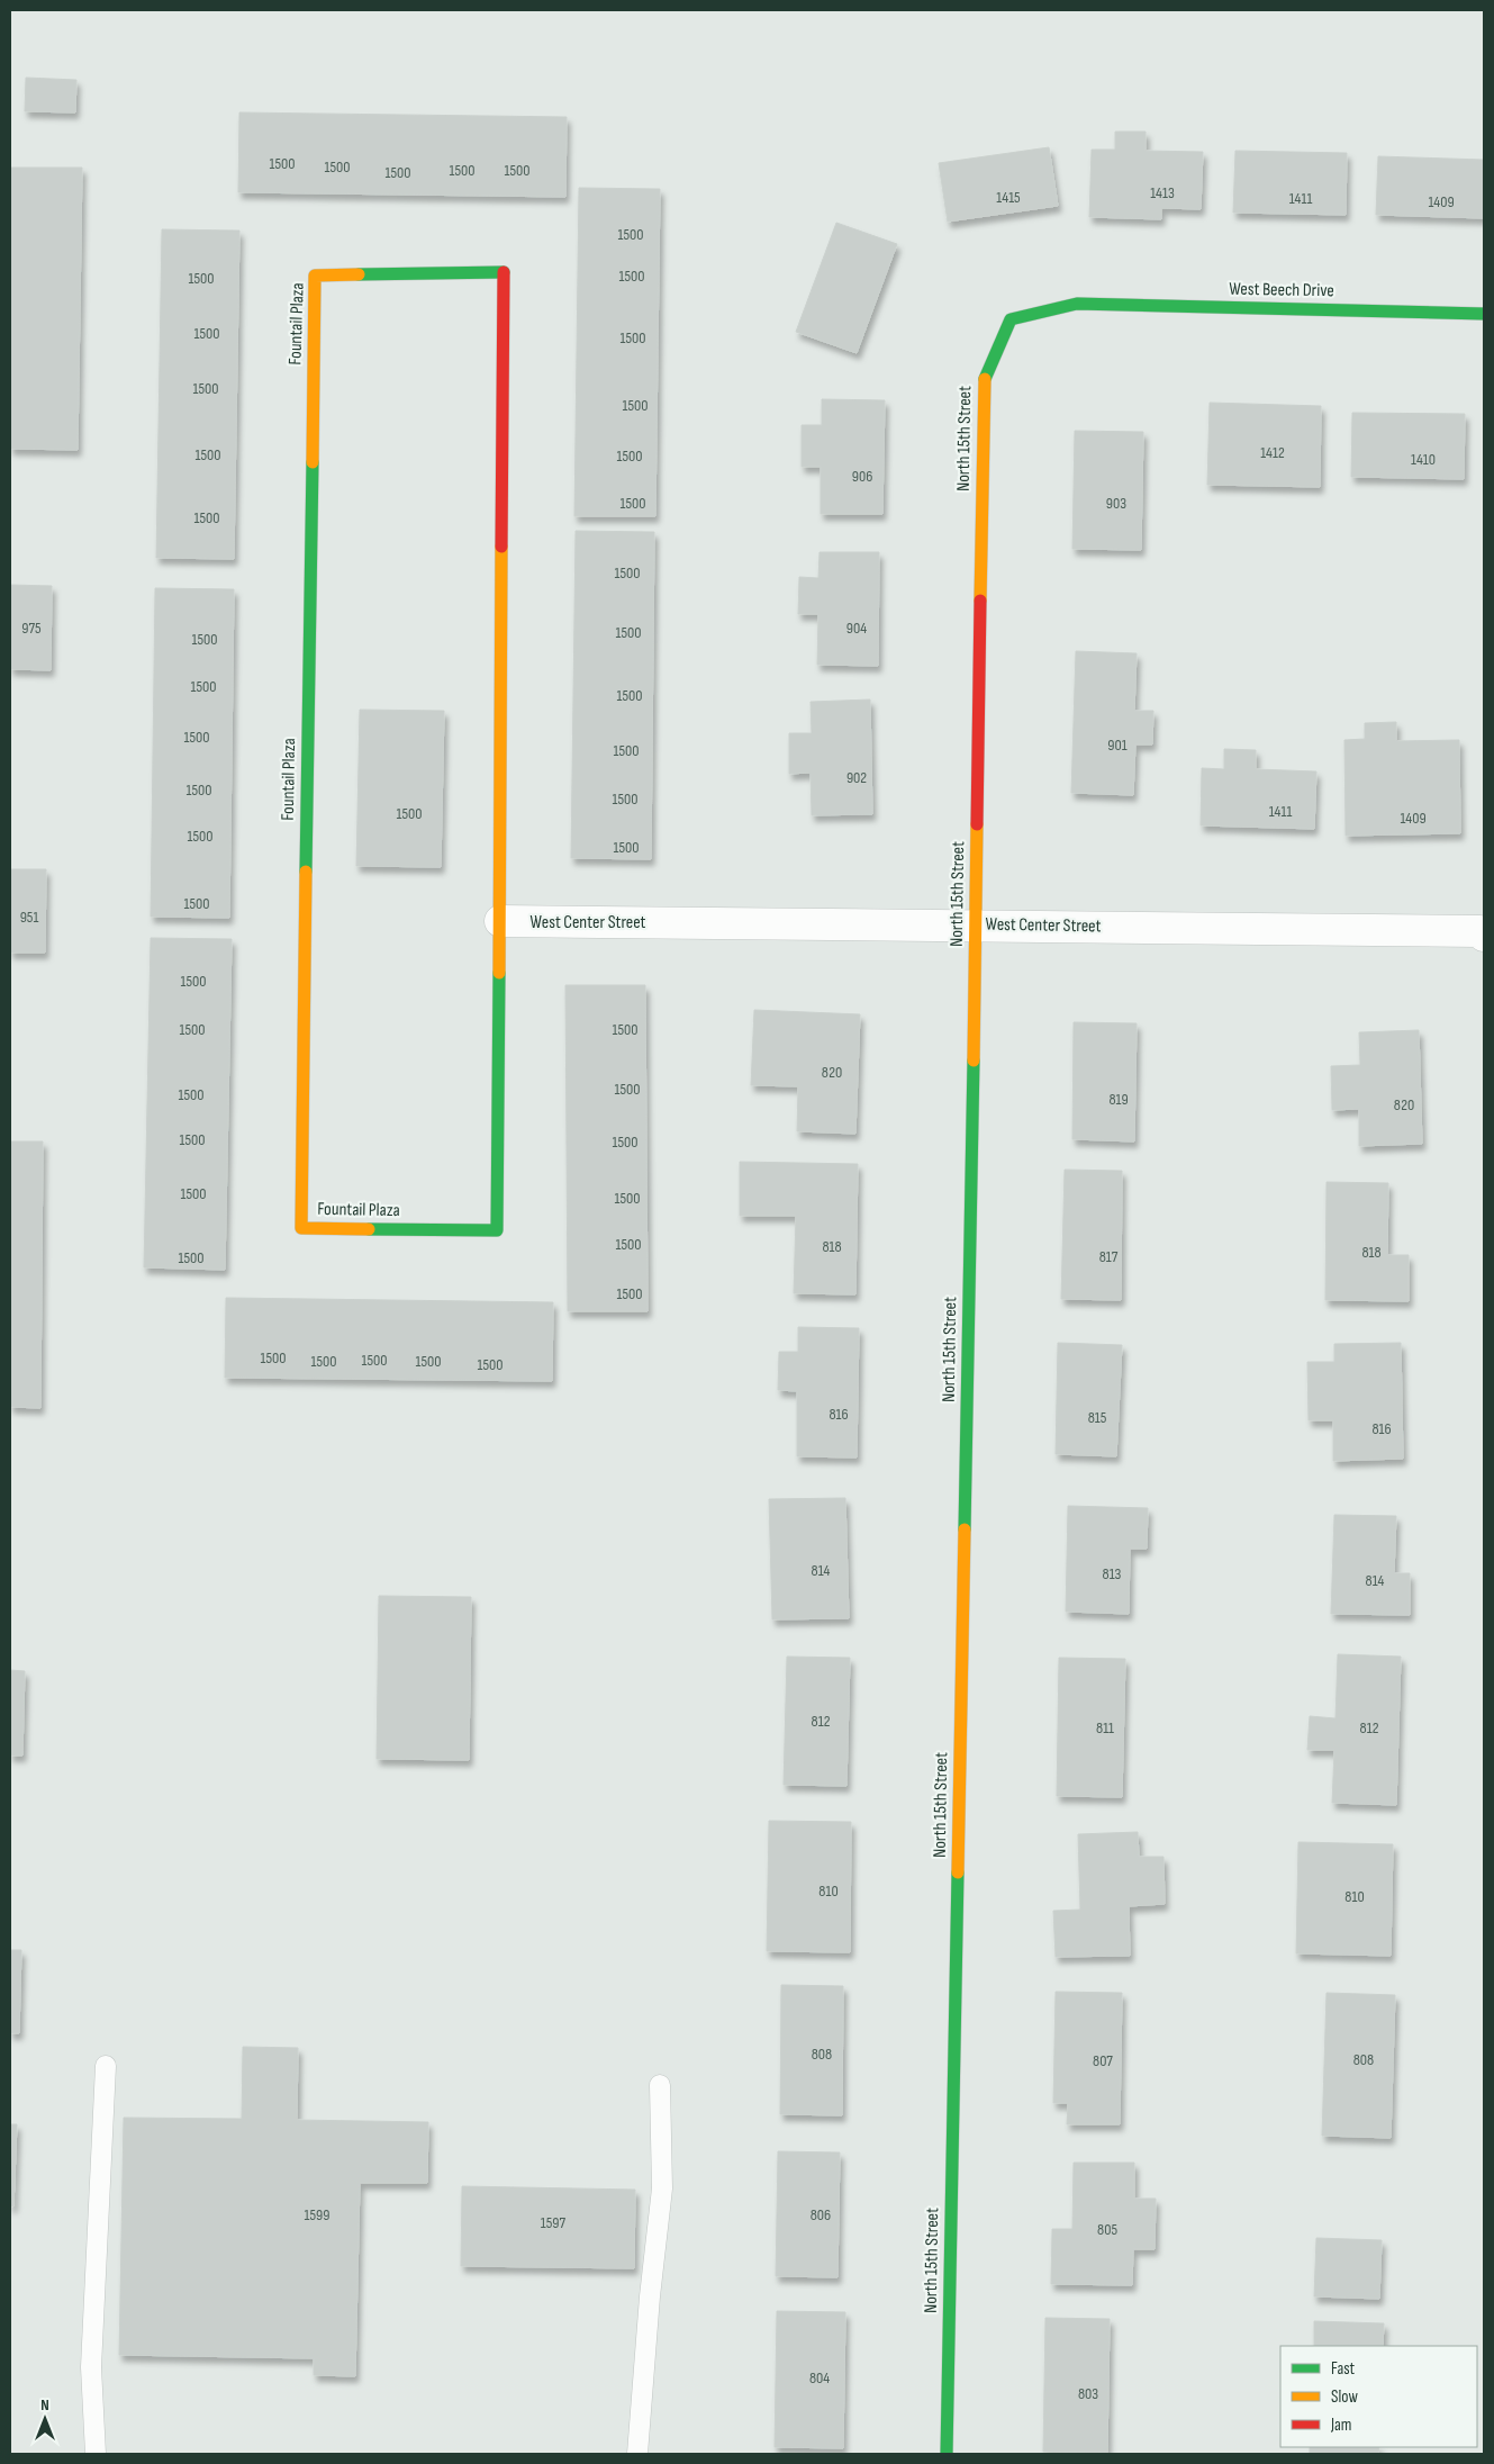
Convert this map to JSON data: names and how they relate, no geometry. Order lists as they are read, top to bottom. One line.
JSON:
{"streets":{"street":["West Beech Drive","Fountail Plaza","North 15th Street","West Center Street"]},"crossings":[["West Beech Drive","North 15th Street"],["Fountail Plaza","West Center Street"],["North 15th Street","West Center Street"]],"house_numbers":["1500","1500","1500","1500","1500","1413","1415","1411","1409","1500","1500","1500","1500","1500","1500","1500","1412","1500","1500","1410","906","1500","903","1500","1500","975","904","1500","1500","1500","1500","1500","901","1500","902","1500","1500","1411","1500","1409","1500","1500","1500","951","1500","1500","1500","820","1500","1500","819","820","1500","1500","1500","1500","1500","818","818","817","1500","1500","1500","1500","1500","1500","1500","816","815","816","814","813","814","812","811","812","810","810","808","808","807","1599","806","1597","805","804","803"],"legend":["Fast","Slow","Jam"],"north":"top"}
